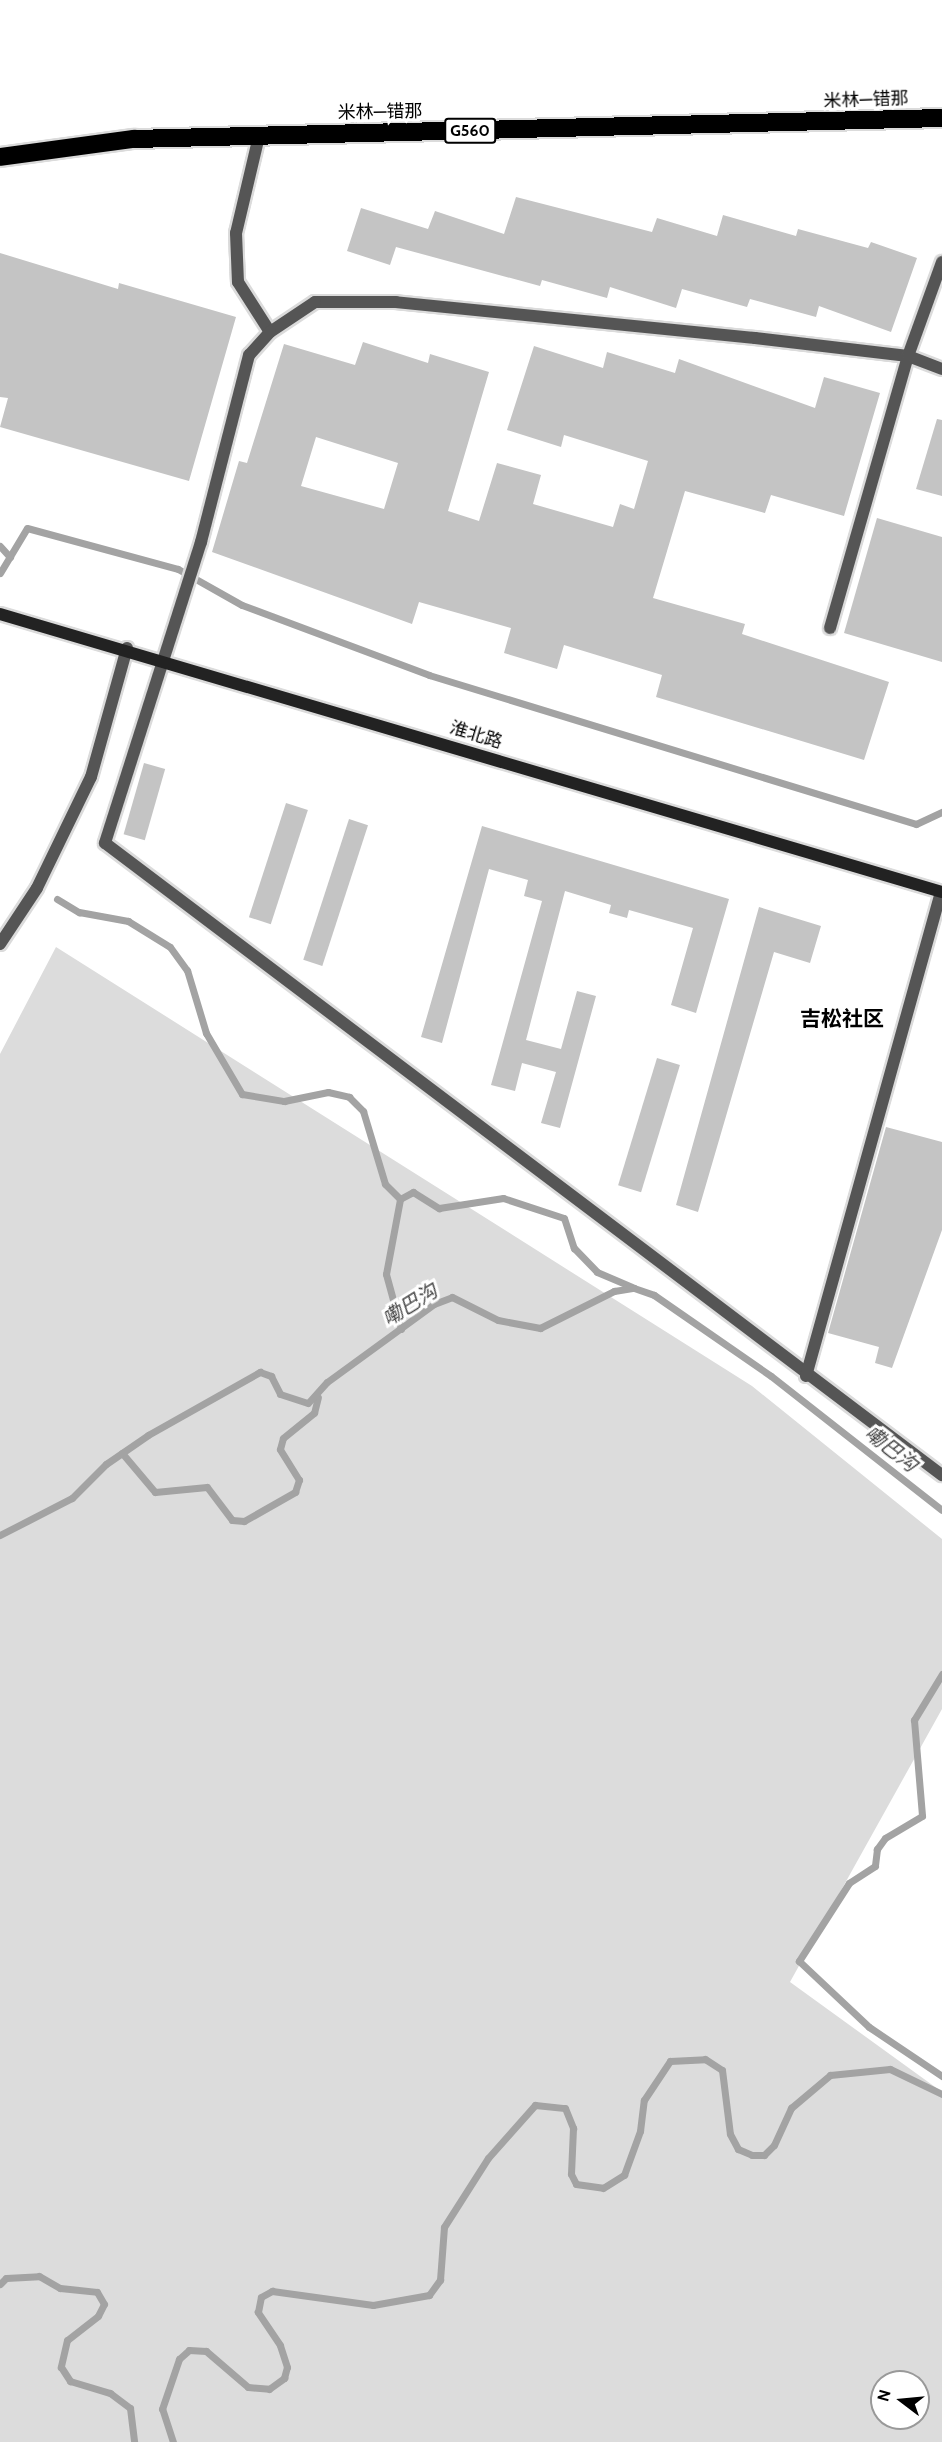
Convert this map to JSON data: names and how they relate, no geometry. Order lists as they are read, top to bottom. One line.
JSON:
{"streets":{"highway":["米林—错那","G560"],"street":["淮北路"]},"districts":["吉松社区"],"water":["嘞巴沟"],"north":"left"}
